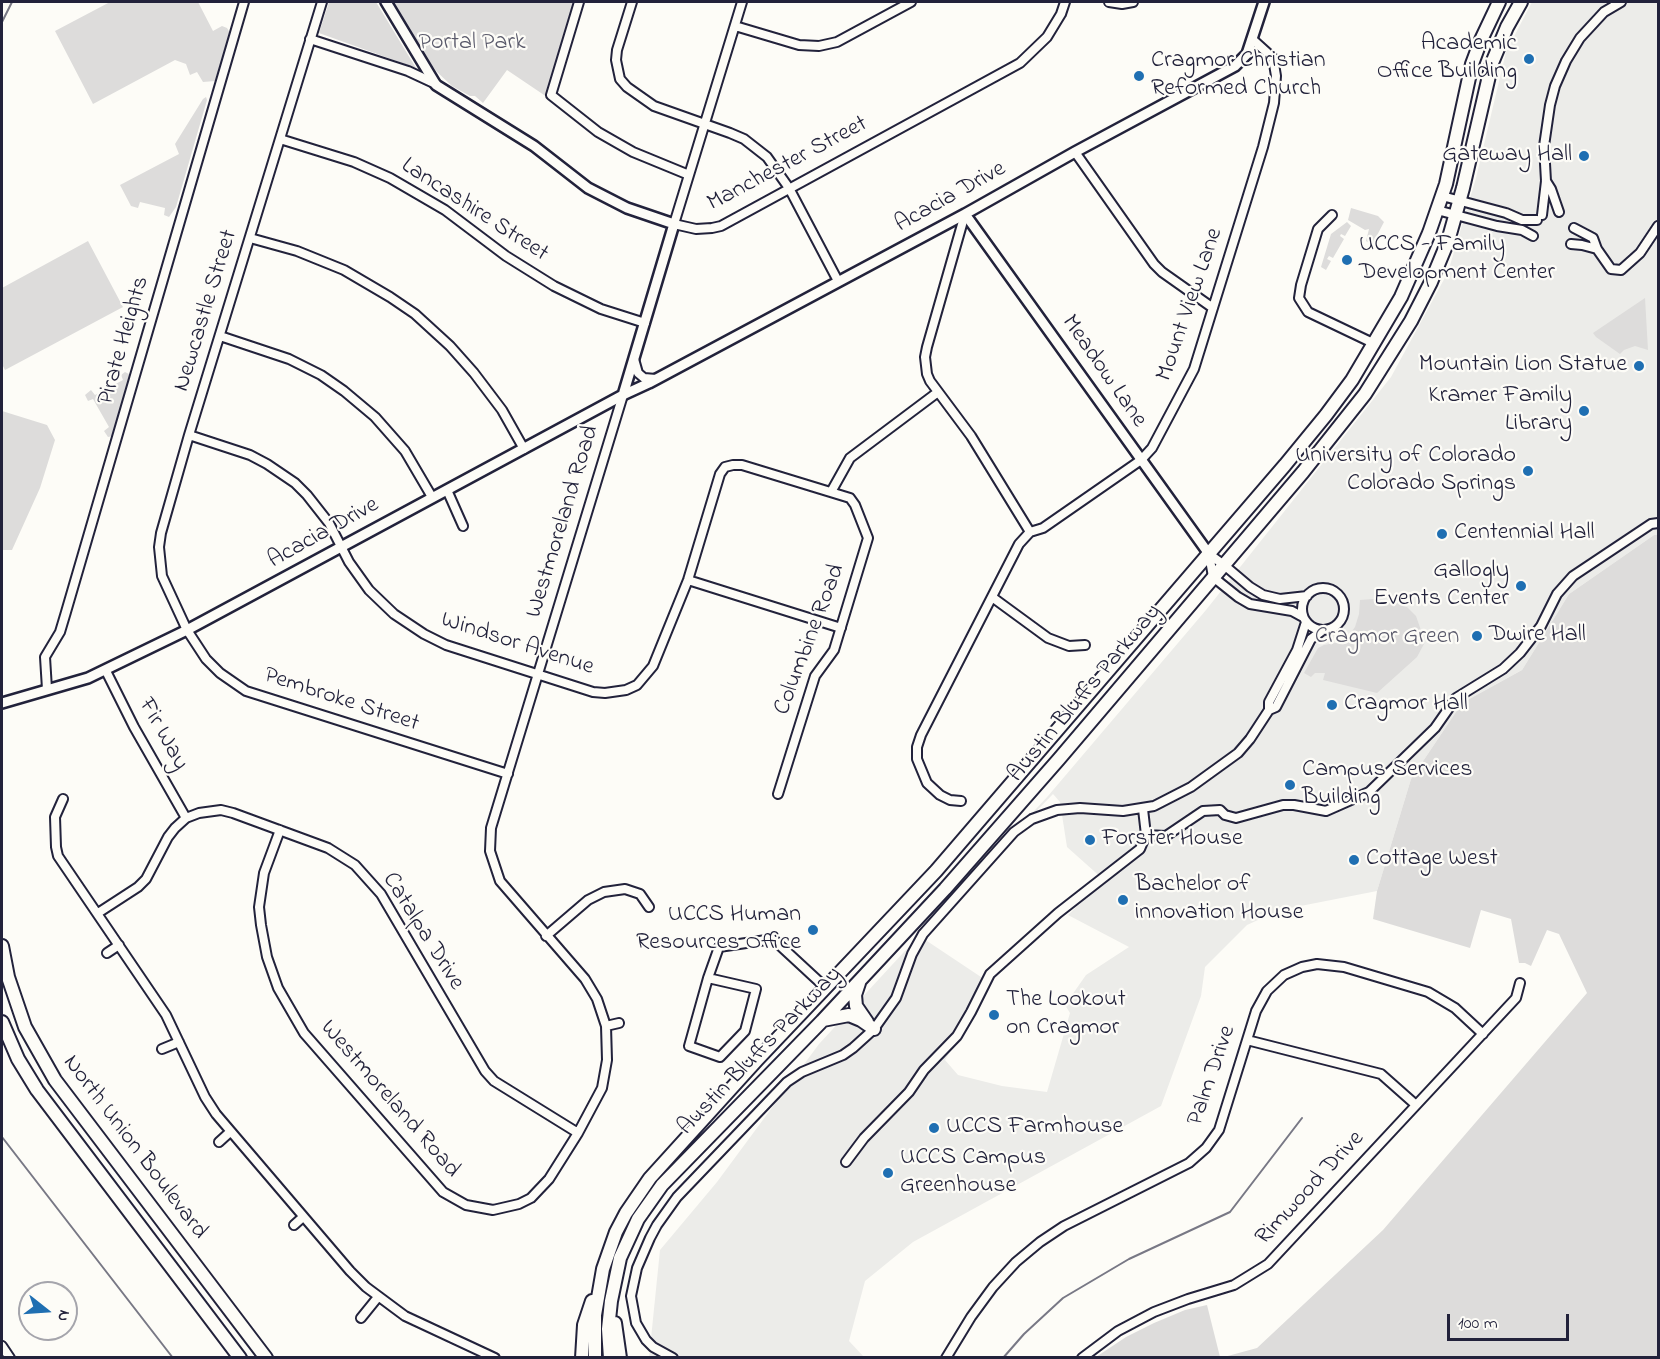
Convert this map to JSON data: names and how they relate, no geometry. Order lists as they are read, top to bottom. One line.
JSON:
{"streets":{"main road":["Austin Bluffs Parkway","North Union Boulevard"],"street":["Manchester Street","Acacia Drive","Lancashire Street","Mount View Lane","Newcastle Street","Pirate Heights","Meadow Lane","Westmoreland Road","Columbine Road","Windsor Avenue","Pembroke Street","Fir Way","Catalpa Drive","Palm Drive","Rimwood Drive"]},"crossings":[["Manchester Street","Newcastle Street"],["Manchester Street","Westmoreland Road"],["Acacia Drive","Mount View Lane"],["Acacia Drive","Newcastle Street"],["Acacia Drive","Pirate Heights"],["Acacia Drive","Meadow Lane"],["Acacia Drive","Westmoreland Road"],["Acacia Drive","Windsor Avenue"],["Acacia Drive","Pembroke Street"],["Acacia Drive","Fir Way"],["Lancashire Street","Newcastle Street"],["Lancashire Street","Westmoreland Road"],["Mount View Lane","Meadow Lane"],["Newcastle Street","Windsor Avenue"],["Newcastle Street","Pembroke Street"],["Meadow Lane","Austin Bluffs Parkway"],["Westmoreland Road","Windsor Avenue"],["Westmoreland Road","Pembroke Street"],["Westmoreland Road","Catalpa Drive"],["Columbine Road","Windsor Avenue"],["Fir Way","Catalpa Drive"],["Palm Drive","Rimwood Drive"]],"parks":["Portal Park","Cragmor Green"],"places":["Academic Office Building","Cragmor Christian Reformed Church","Gateway Hall","UCCS - Family Development Center","Mountain Lion Statue","Kramer Family Library","University of Colorado Colorado Springs","Centennial Hall","Gallogly Events Center","Dwire Hall","Cragmor Hall","Campus Services Building","Forster House","Cottage West","Bachelor of innovation House","UCCS Human Resources Office","The Lookout on Cragmor","UCCS Farmhouse","UCCS Campus Greenhouse"],"scale_bar":"100 m","north":"right"}
